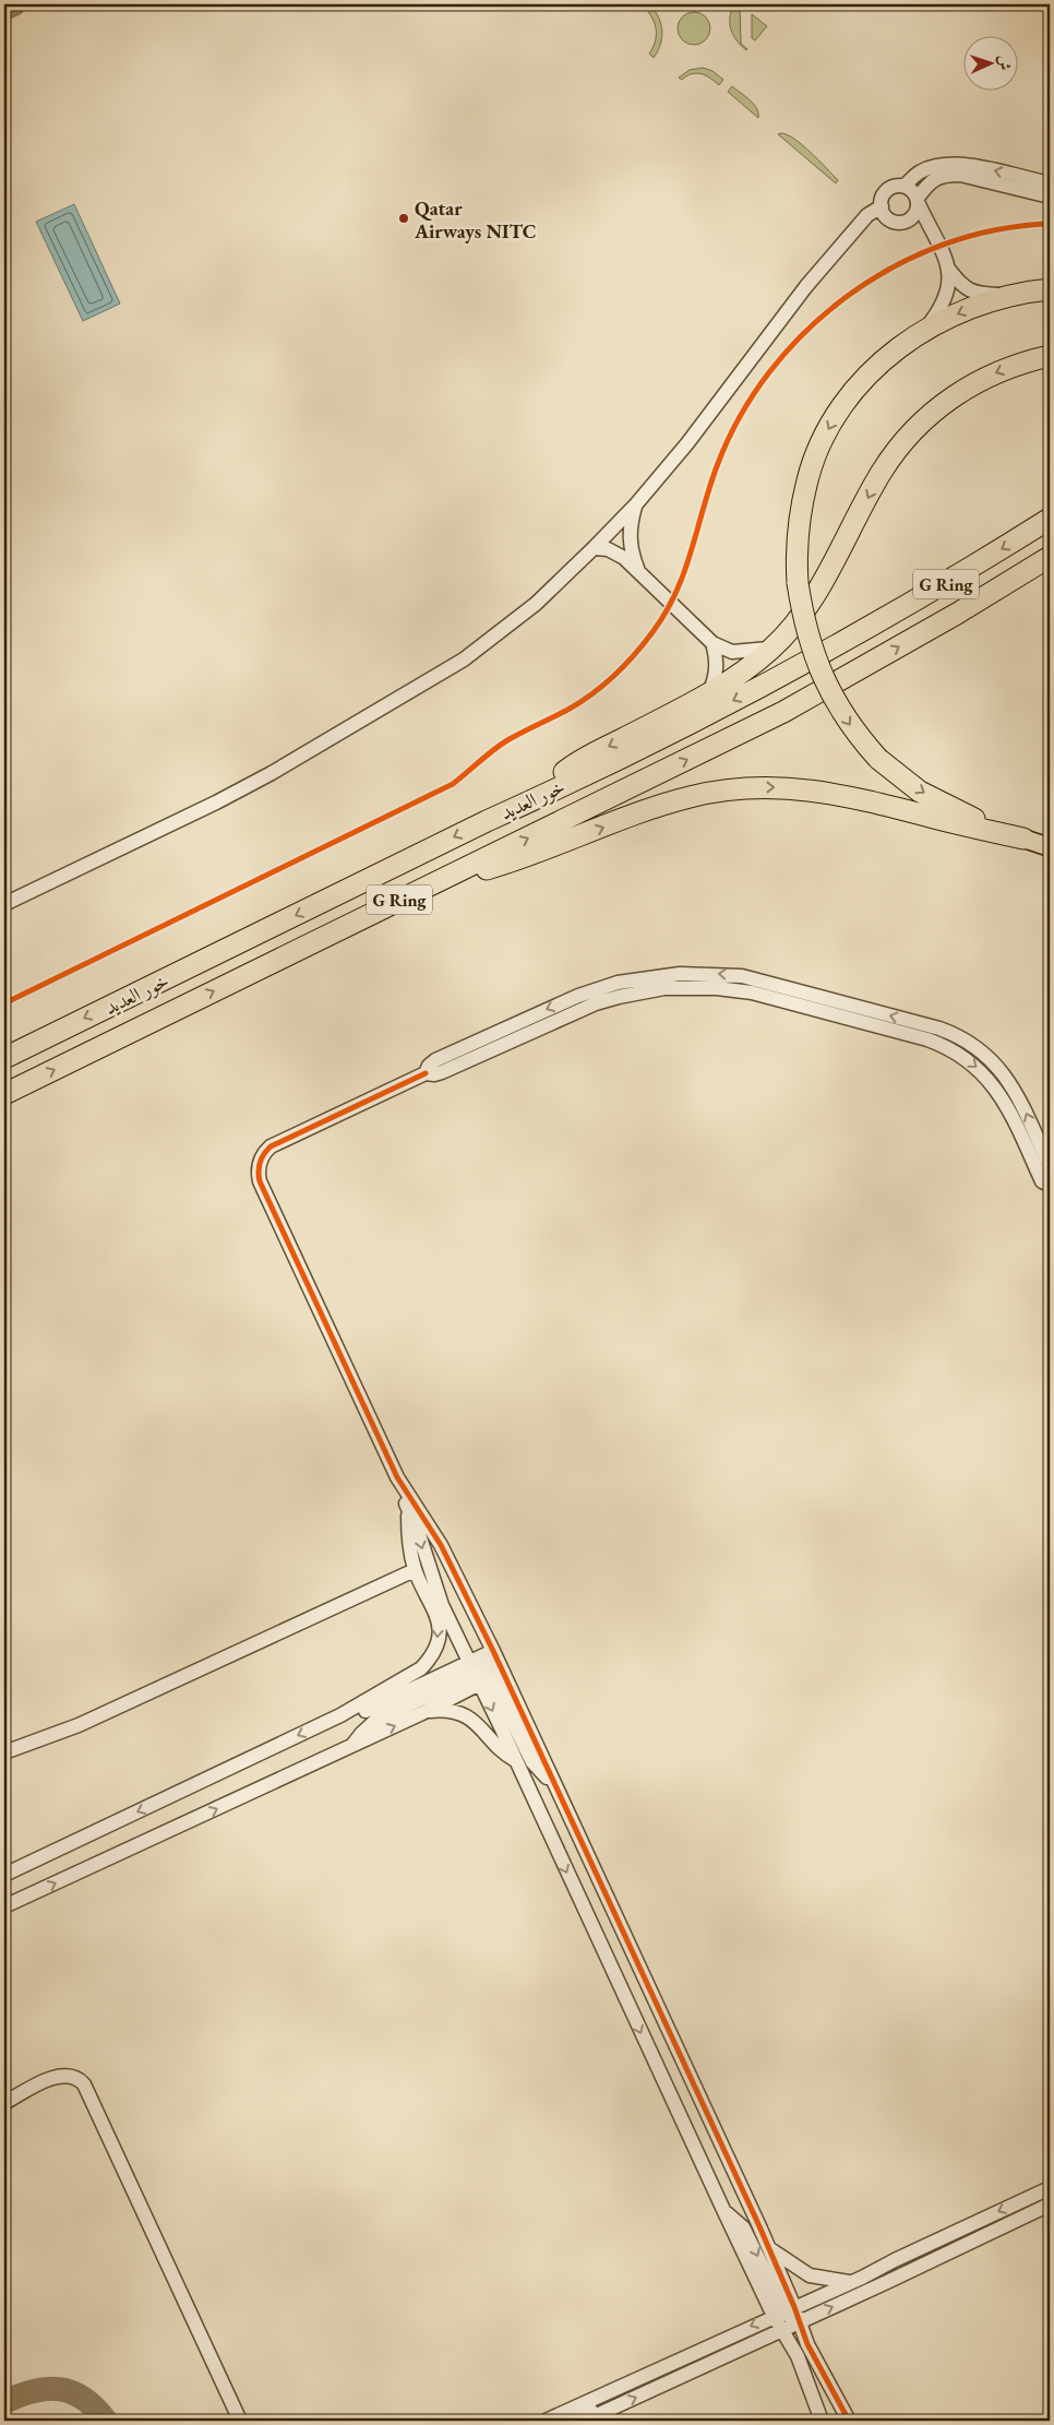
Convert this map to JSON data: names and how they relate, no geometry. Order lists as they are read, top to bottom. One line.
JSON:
{"streets":{"highway":["G Ring","خور العديد"]},"places":["Qatar Airways NITC"],"north":"right"}
